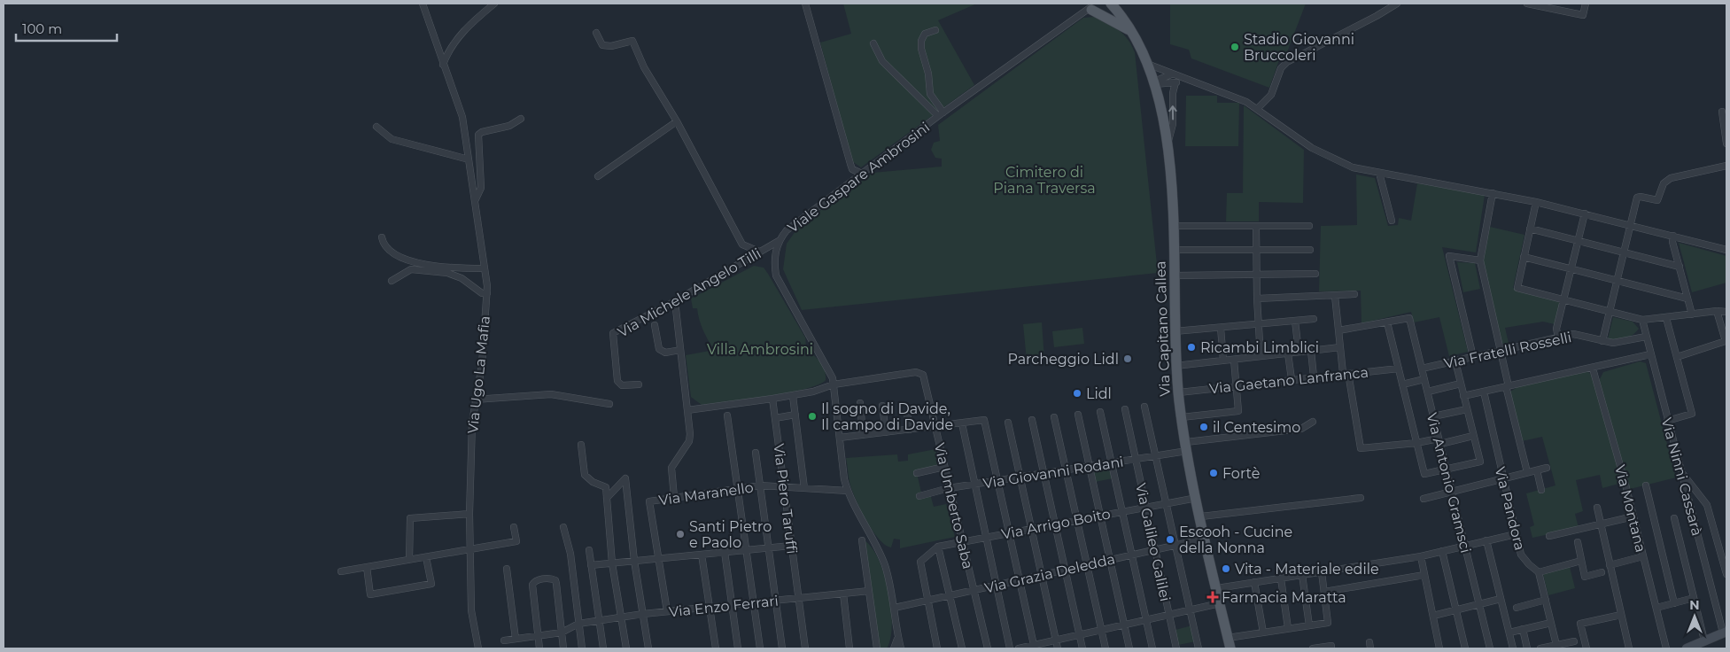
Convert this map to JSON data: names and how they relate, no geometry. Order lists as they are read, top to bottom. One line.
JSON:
{"streets":{"main road":["Via Capitano Callea"],"street":["Viale Gaspare Ambrosini","Via Michele Angelo Tilli","Via Fratelli Rosselli","Via Ugo La Mafia","Via Gaetano Lanfranca","Via Giovanni Rodani","Via Ninni Cassarà","Via Antonio Gramsci","Via Maranello","Via Piero Taruffi","Via Umberto Saba","Via Pandora","Via Montana","Via Arrigo Boito","Via Galileo Galilei","Via Grazia Deledda","Via Enzo Ferrari"]},"crossings":[["Viale Gaspare Ambrosini","Via Michele Angelo Tilli"],["Viale Gaspare Ambrosini","Via Maranello"],["Viale Gaspare Ambrosini","Via Umberto Saba"],["Viale Gaspare Ambrosini","Via Grazia Deledda"],["Via Capitano Callea","Via Gaetano Lanfranca"],["Via Capitano Callea","Via Giovanni Rodani"],["Via Capitano Callea","Via Arrigo Boito"],["Via Capitano Callea","Via Grazia Deledda"],["Via Fratelli Rosselli","Via Ninni Cassarà"],["Via Fratelli Rosselli","Via Antonio Gramsci"],["Via Giovanni Rodani","Via Umberto Saba"],["Via Giovanni Rodani","Via Galileo Galilei"],["Via Maranello","Via Piero Taruffi"],["Via Maranello","Via Enzo Ferrari"],["Via Piero Taruffi","Via Enzo Ferrari"],["Via Umberto Saba","Via Arrigo Boito"],["Via Umberto Saba","Via Grazia Deledda"],["Via Arrigo Boito","Via Galileo Galilei"],["Via Arrigo Boito","Via Grazia Deledda"],["Via Galileo Galilei","Via Grazia Deledda"]],"parks":["Cimitero di Piana Traversa","Villa Ambrosini"],"places":{"other":["Stadio Giovanni Bruccoleri","Ricambi Limblici","Parcheggio Lidl","Lidl","Il sogno di Davide, Il campo di Davide","il Centesimo","Fortè","Santi Pietro e Paolo","Escooh - Cucine della Nonna","Vita - Materiale edile"],"health":["Farmacia Maratta"]},"scale_bar":"100 m","north":"top"}
